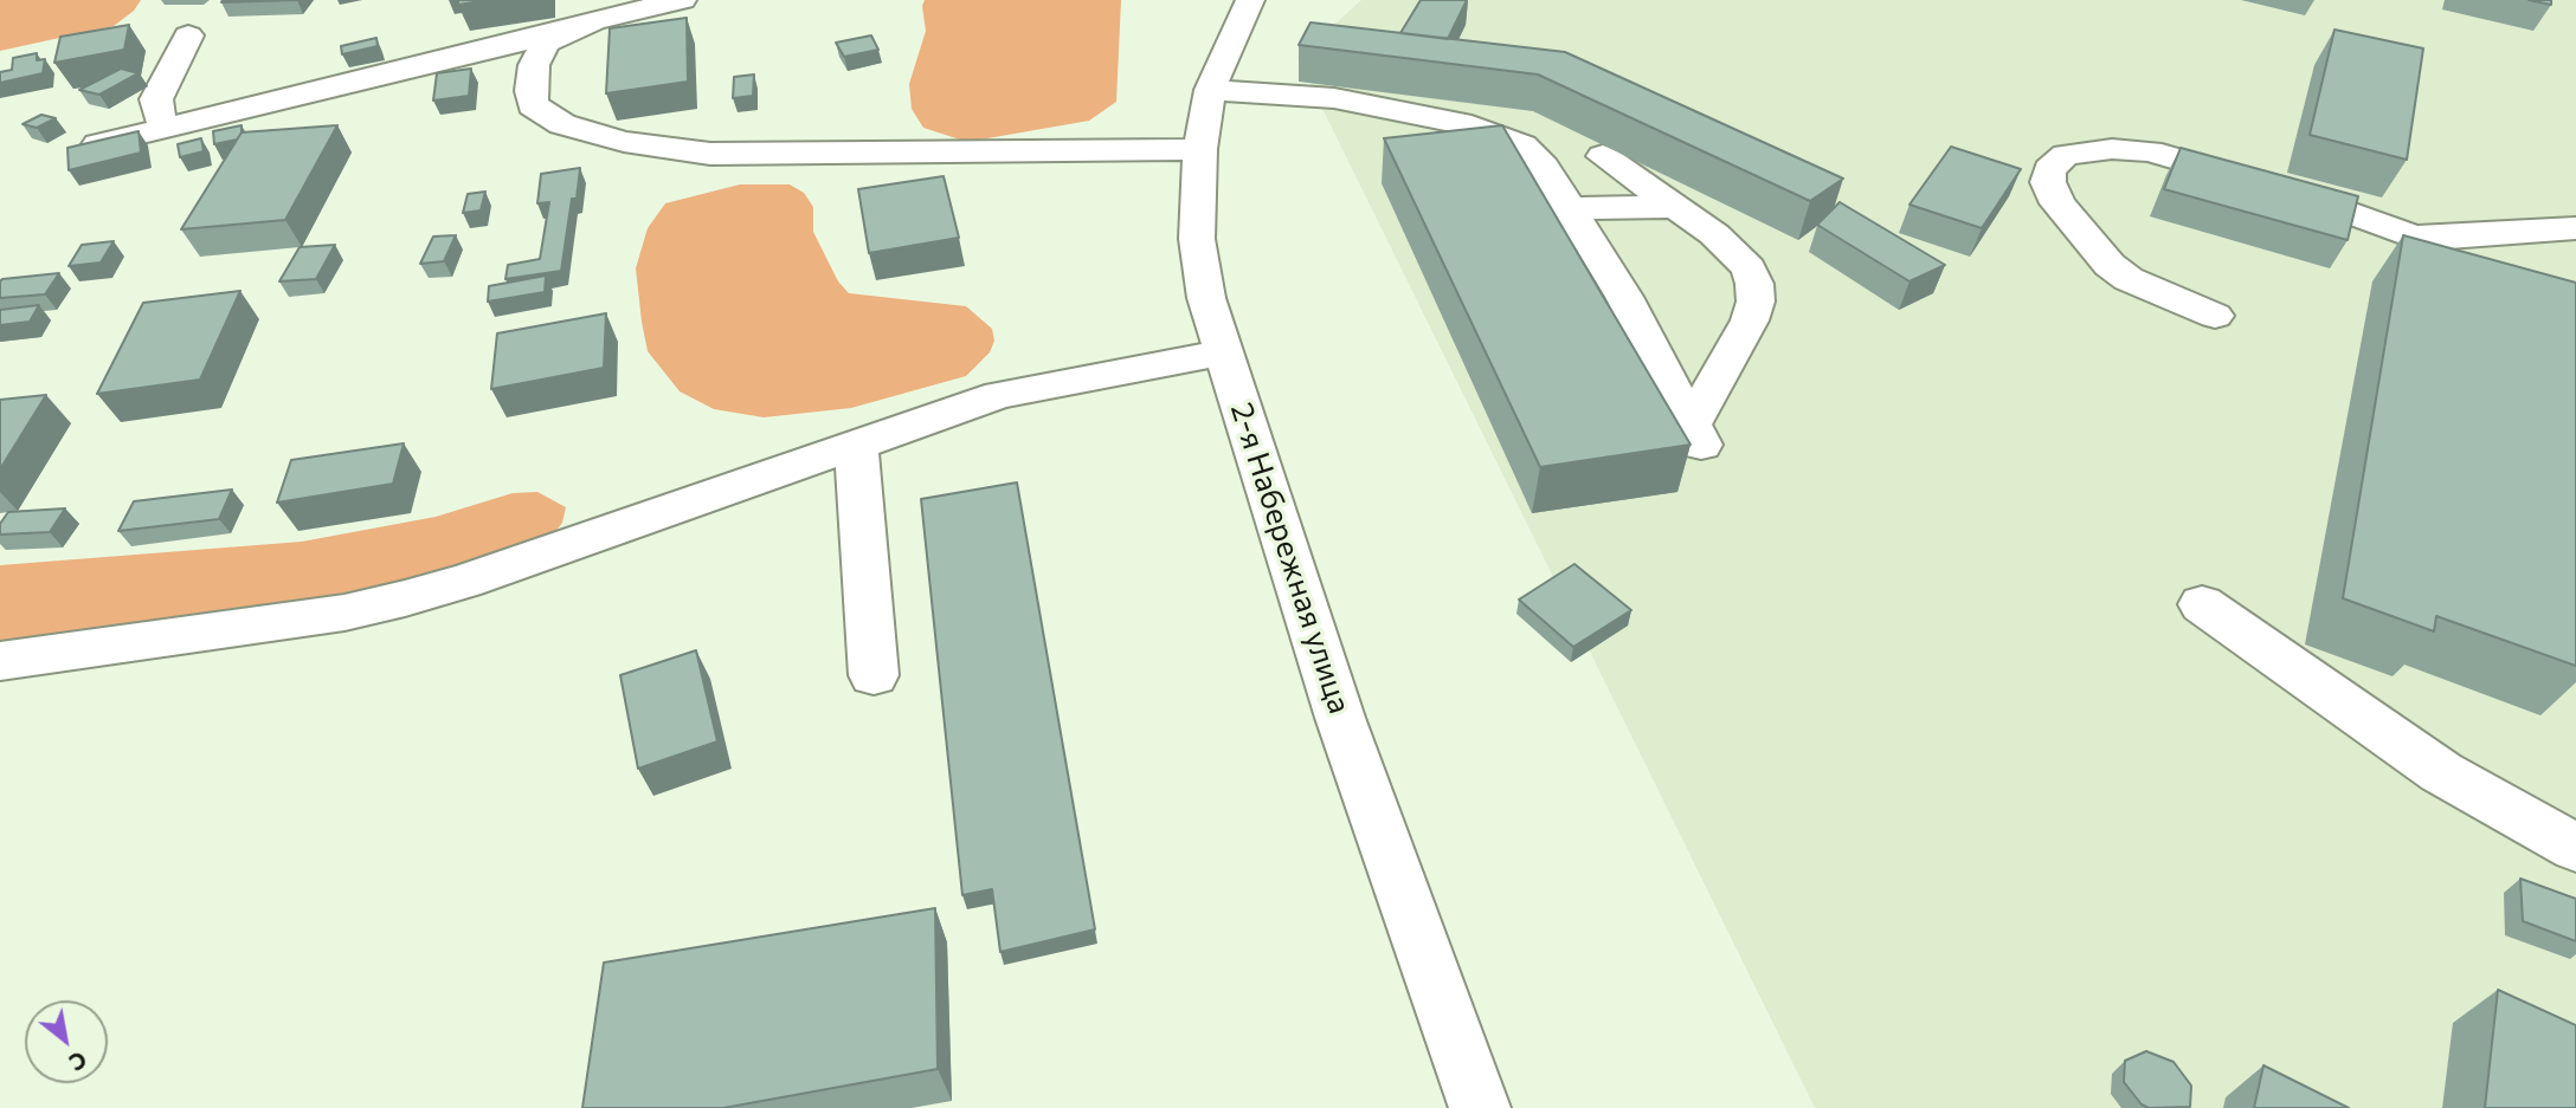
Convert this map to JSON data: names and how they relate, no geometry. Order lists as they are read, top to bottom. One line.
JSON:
{"streets":{"street":["2-я Набережная улица"]},"north":"bottom right"}
